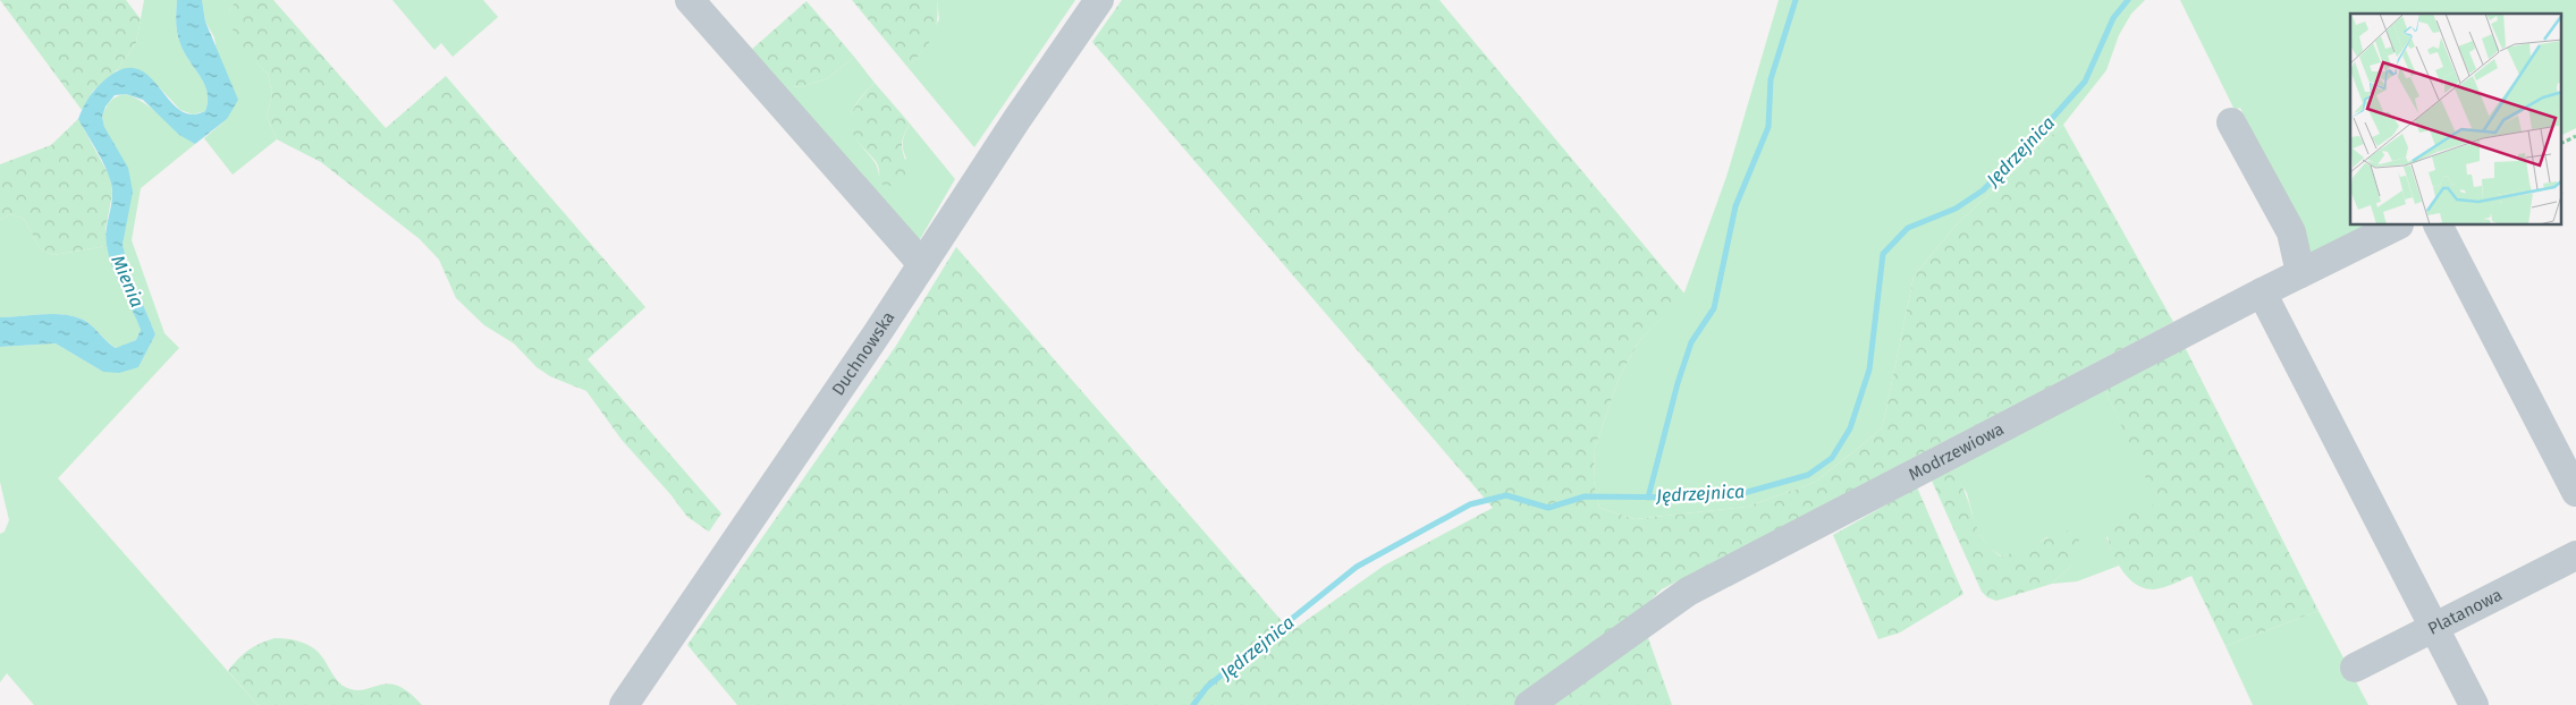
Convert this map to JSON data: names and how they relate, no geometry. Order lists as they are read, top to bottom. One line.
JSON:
{"streets":{"street":["Duchnowska","Modrzewiowa","Platanowa"]},"water":["Jędrzejnica","Mienia"]}
